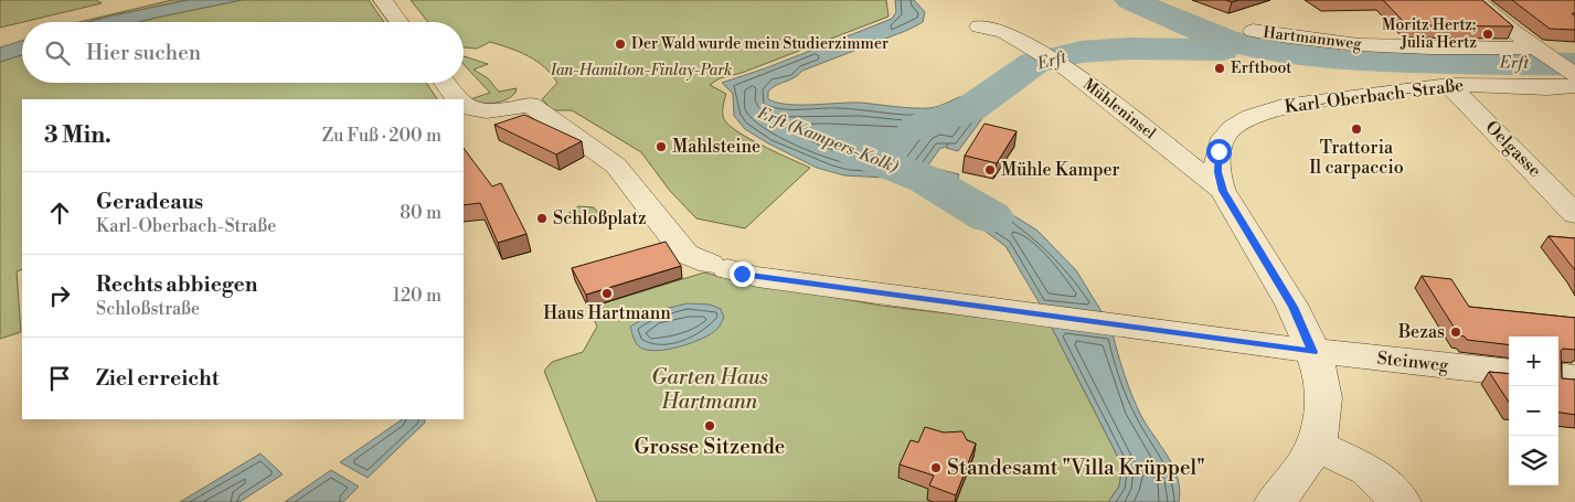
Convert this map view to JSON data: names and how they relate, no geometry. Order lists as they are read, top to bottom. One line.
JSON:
{"streets":{"street":["Hartmannweg","Karl-Oberbach-Straße","Mühleninsel","Oelgasse","Steinweg"]},"crossings":[["Karl-Oberbach-Straße","Mühleninsel"],["Karl-Oberbach-Straße","Oelgasse"],["Karl-Oberbach-Straße","Steinweg"]],"water":["Erft","Erft (Kampers-Kolk)"],"parks":["Ian-Hamilton-Finlay-Park","Garten Haus Hartmann"],"places":["Moritz Hertz; Julia Hertz","Der Wald wurde mein Studierzimmer","Erftboot","Trattoria Il carpaccio","Mahlsteine","Mühle Kamper","Schloßplatz","Haus Hartmann","Bezas","Grosse Sitzende","Standesamt \"Villa Krüppel\""],"page":{"search":"Hier suchen","heading":["3 Min.","Zu Fuß · 200 m"],"list":[["Geradeaus","Karl-Oberbach-Straße","80 m"],["Rechts abbiegen","Schloßstraße","120 m"],"Ziel erreicht"],"map_buttons":["+","−"]}}
